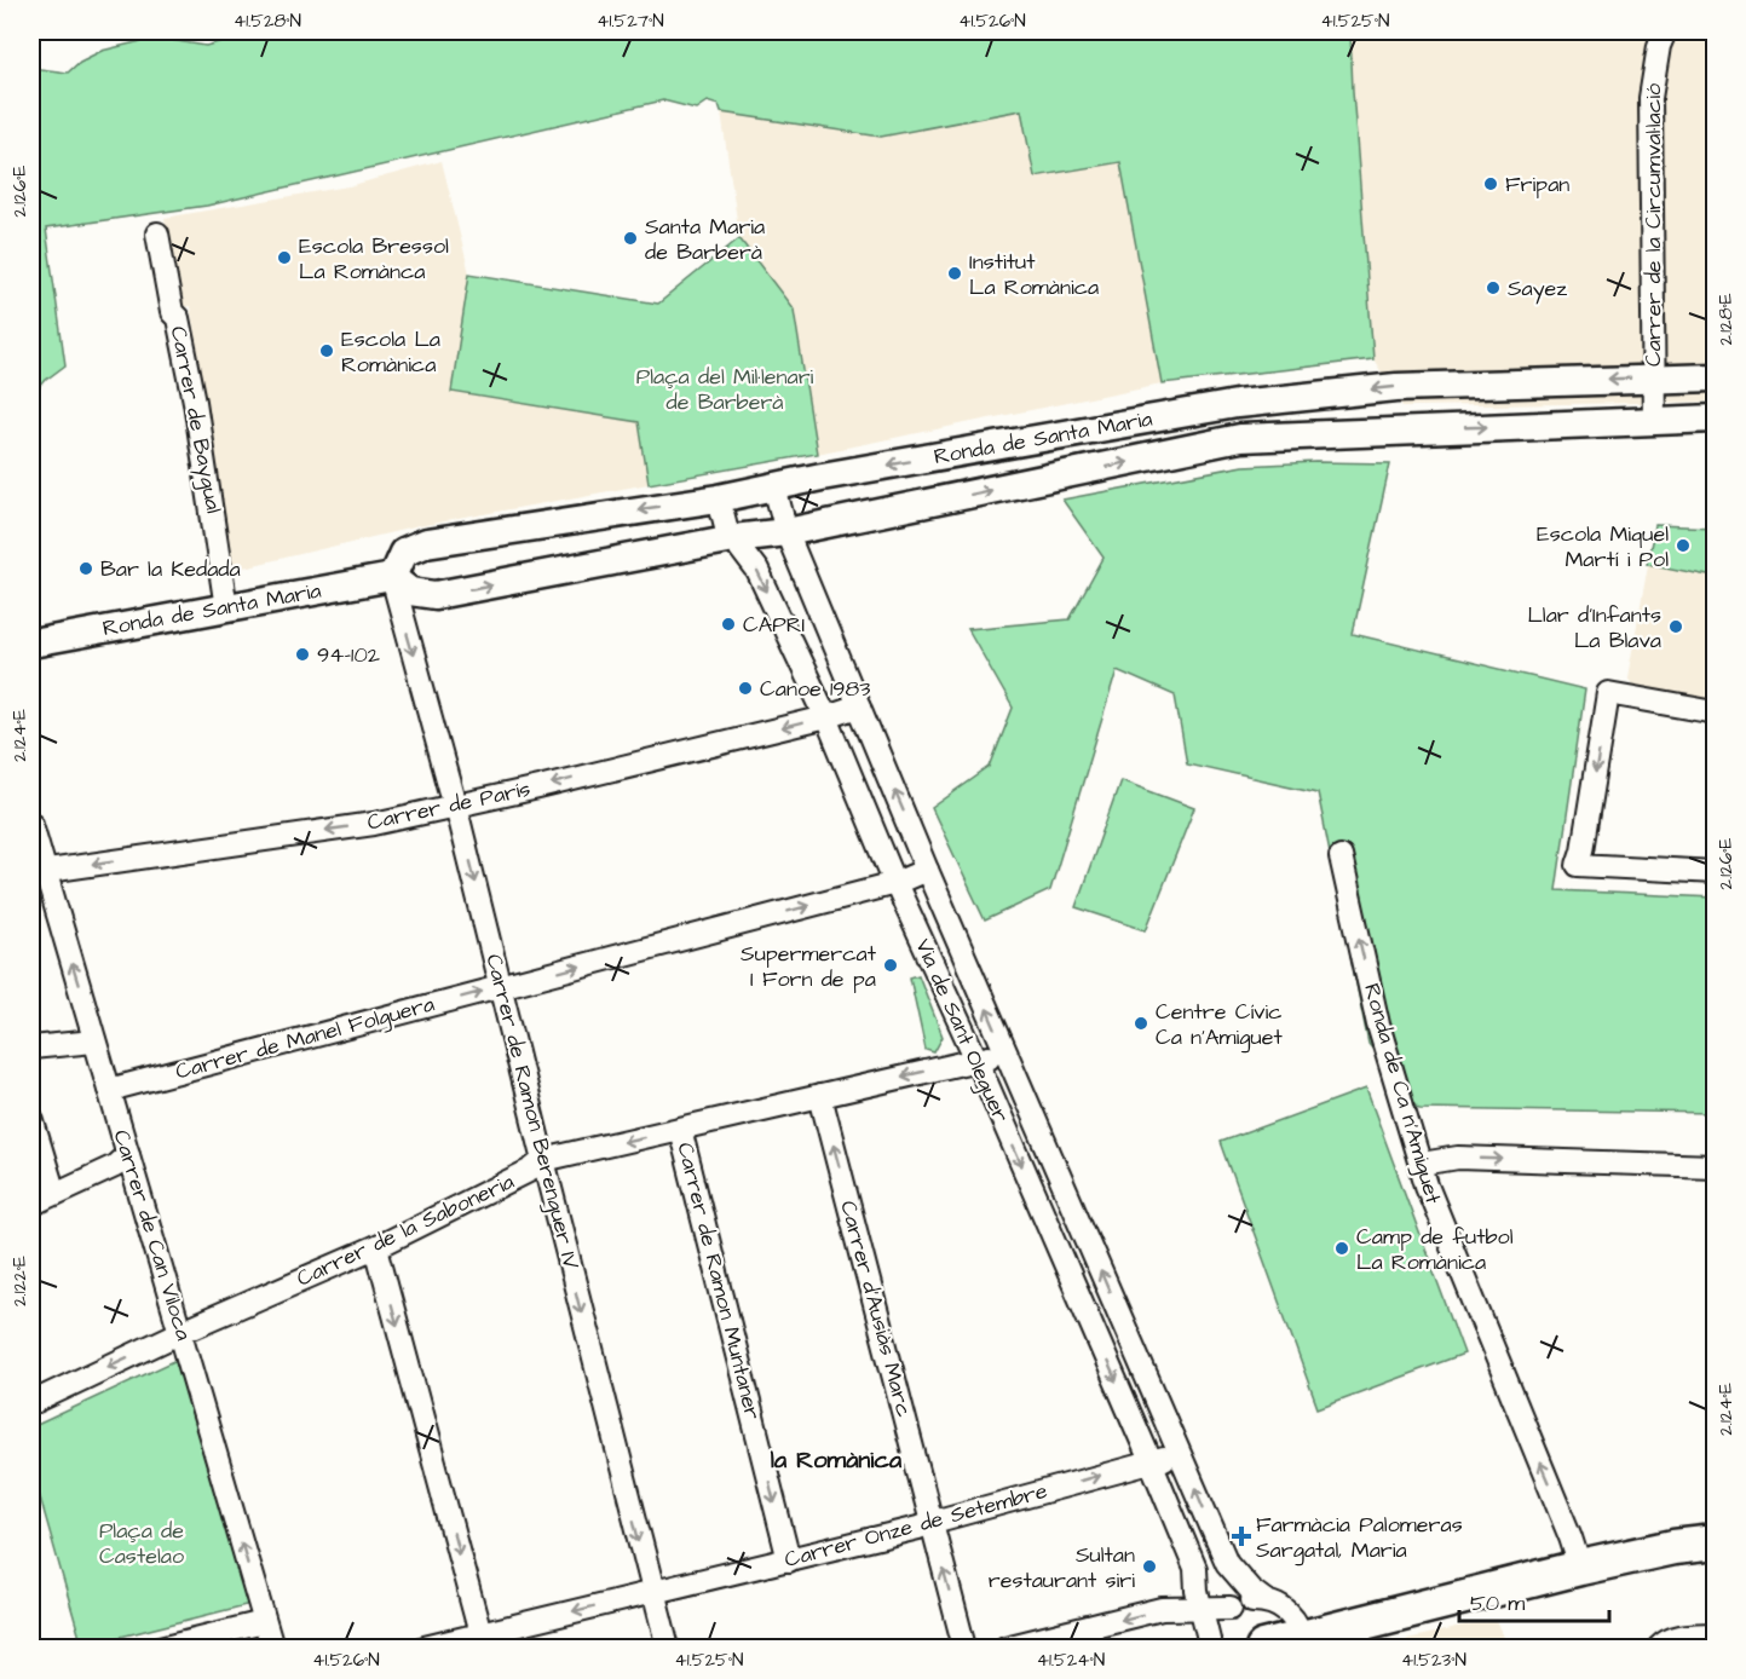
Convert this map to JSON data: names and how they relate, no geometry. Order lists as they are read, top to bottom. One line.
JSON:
{"streets":{"street":["Carrer de la Circumval·lació","Carrer de Baygual","Ronda de Santa Maria","Carrer de París","Via de Sant Oleguer","Carrer de Manel Folguera","Ronda de Ca n'Amiguet","Carrer de Ramon Berenguer IV","Carrer de la Saboneria","Carrer de Can Viloca","Carrer de Ramon Muntaner","Carrer d'Ausiàs Marc","Carrer Onze de Setembre"]},"crossings":[["Carrer de la Circumval·lació","Ronda de Santa Maria"],["Carrer de Baygual","Ronda de Santa Maria"],["Ronda de Santa Maria","Via de Sant Oleguer"],["Ronda de Santa Maria","Carrer de Ramon Berenguer IV"],["Carrer de París","Via de Sant Oleguer"],["Carrer de París","Carrer de Ramon Berenguer IV"],["Carrer de París","Carrer de Can Viloca"],["Via de Sant Oleguer","Carrer de Manel Folguera"],["Via de Sant Oleguer","Carrer de la Saboneria"],["Via de Sant Oleguer","Carrer Onze de Setembre"],["Carrer de Manel Folguera","Carrer de Ramon Berenguer IV"],["Carrer de Manel Folguera","Carrer de Can Viloca"],["Carrer de Ramon Berenguer IV","Carrer de la Saboneria"],["Carrer de Ramon Berenguer IV","Carrer Onze de Setembre"],["Carrer de la Saboneria","Carrer de Can Viloca"],["Carrer de la Saboneria","Carrer de Ramon Muntaner"],["Carrer de la Saboneria","Carrer d'Ausiàs Marc"],["Carrer de Ramon Muntaner","Carrer Onze de Setembre"],["Carrer d'Ausiàs Marc","Carrer Onze de Setembre"]],"one_way":["Carrer de París","Carrer de Manel Folguera","Ronda de Ca n'Amiguet","Carrer de la Saboneria","Carrer de Can Viloca","Carrer de Ramon Muntaner","Carrer d'Ausiàs Marc"],"districts":["la Romànica"],"parks":["Plaça del Mil·lenari de Barberà","Plaça de Castelao"],"places":{"other":["Fripan","Santa Maria de Barberà","Escola Bressol La Romànca","Institut La Romànica","Sayez","Escola La Romànica","Escola Miquel Martí i Pol","Bar la Kedada","CAPRI","Llar d'Infants La Blava","94-102","Canoe 1983","Supermercat I Forn de pa","Centre Cívic Ca n'Amiguet","Camp de futbol La Romànica","Sultan restaurant siri"],"health":["Farmàcia Palomeras Sargatal, Maria"]},"scale_bar":"50 m","coordinates":["41.528°N","41.527°N","41.526°N","41.525°N","2.126°E","2.128°E","2.124°E","2.122°E","41.524°N","41.523°N"]}
